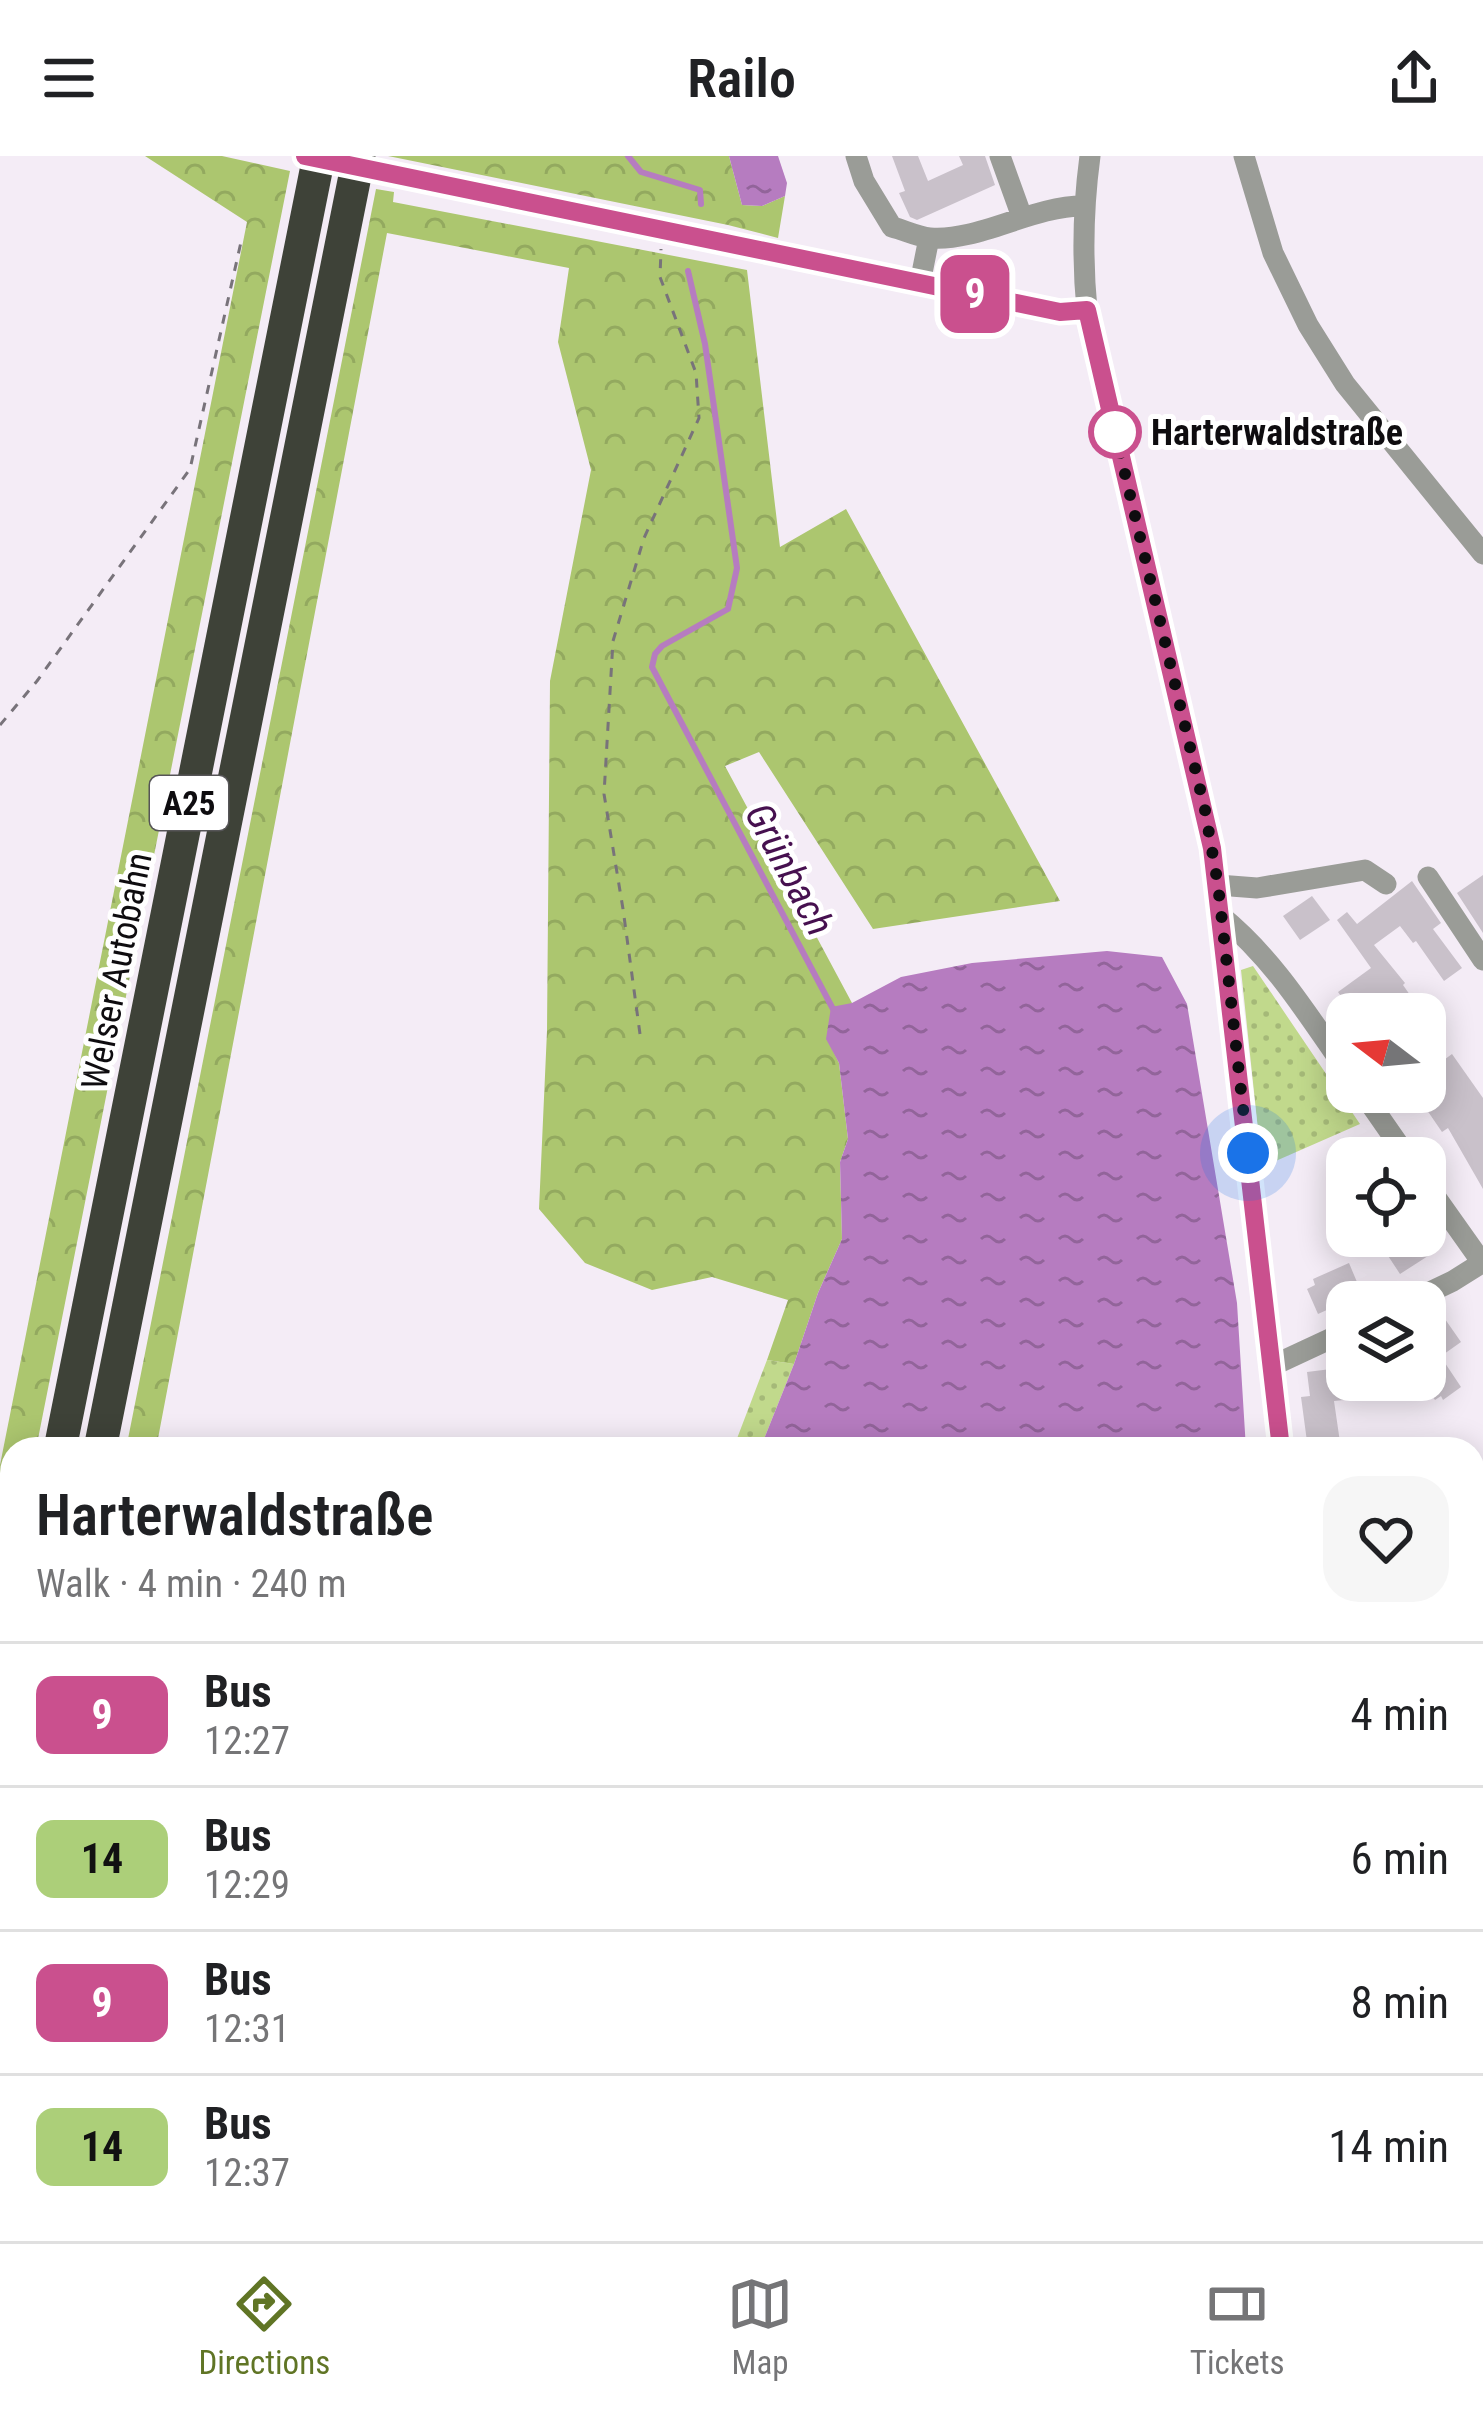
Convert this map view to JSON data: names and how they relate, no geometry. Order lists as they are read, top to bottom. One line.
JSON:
{"streets":{"highway":["A25","Welser Autobahn"]},"water":["Grünbach"],"places":["Harterwaldstraße"],"lines":["bus line 9"],"north":"left","page":{"header":"Railo","on_map":"9","heading":["Harterwaldstraße","Walk · 4 min · 240 m"],"list":[{"mark":"9","name":"Bus","note":"12:27","value":"4 min"},{"mark":"14","name":"Bus","note":"12:29","value":"6 min"},{"mark":"9","name":"Bus","note":"12:31","value":"8 min"},{"mark":"14","name":"Bus","note":"12:37","value":"14 min"}],"tabs":["Directions","Map","Tickets"]}}
